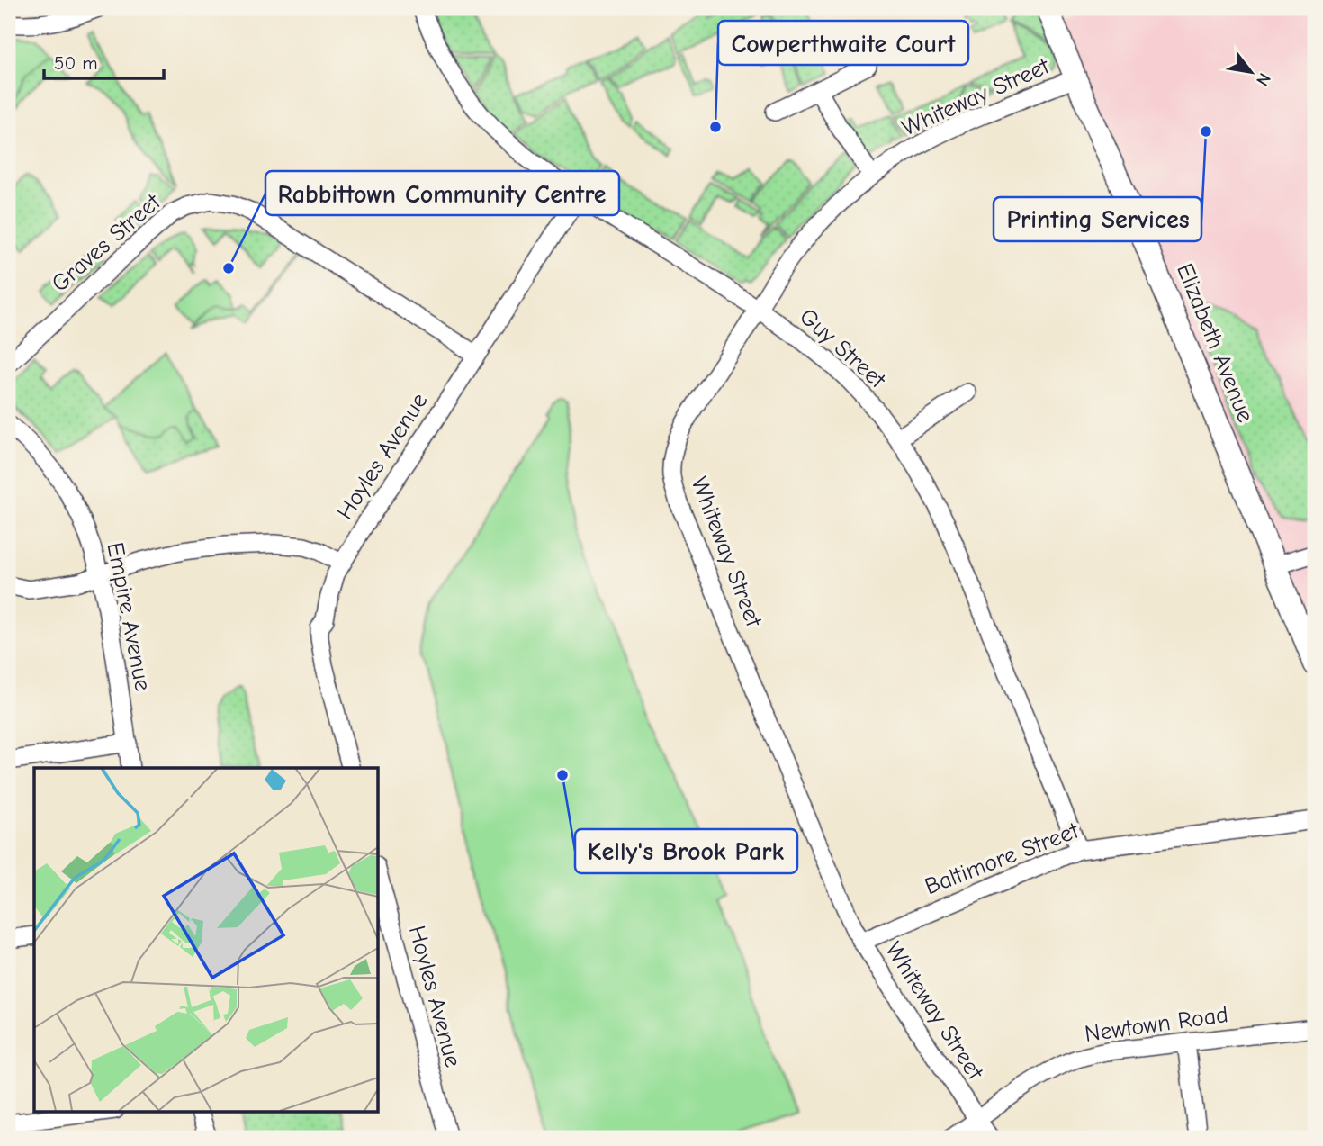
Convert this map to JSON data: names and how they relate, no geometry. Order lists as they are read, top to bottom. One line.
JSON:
{"streets":{"main road":["Elizabeth Avenue"],"street":["Whiteway Street","Graves Street","Guy Street","Hoyles Avenue","Empire Avenue","Baltimore Street","Newtown Road"]},"crossings":[["Whiteway Street","Elizabeth Avenue"],["Whiteway Street","Guy Street"],["Whiteway Street","Baltimore Street"],["Whiteway Street","Newtown Road"],["Graves Street","Hoyles Avenue"],["Guy Street","Hoyles Avenue"],["Guy Street","Baltimore Street"]],"places":["Cowperthwaite Court","Printing Services","Rabbittown Community Centre","Kelly's Brook Park"],"scale_bar":"50 m","north":"bottom right"}
